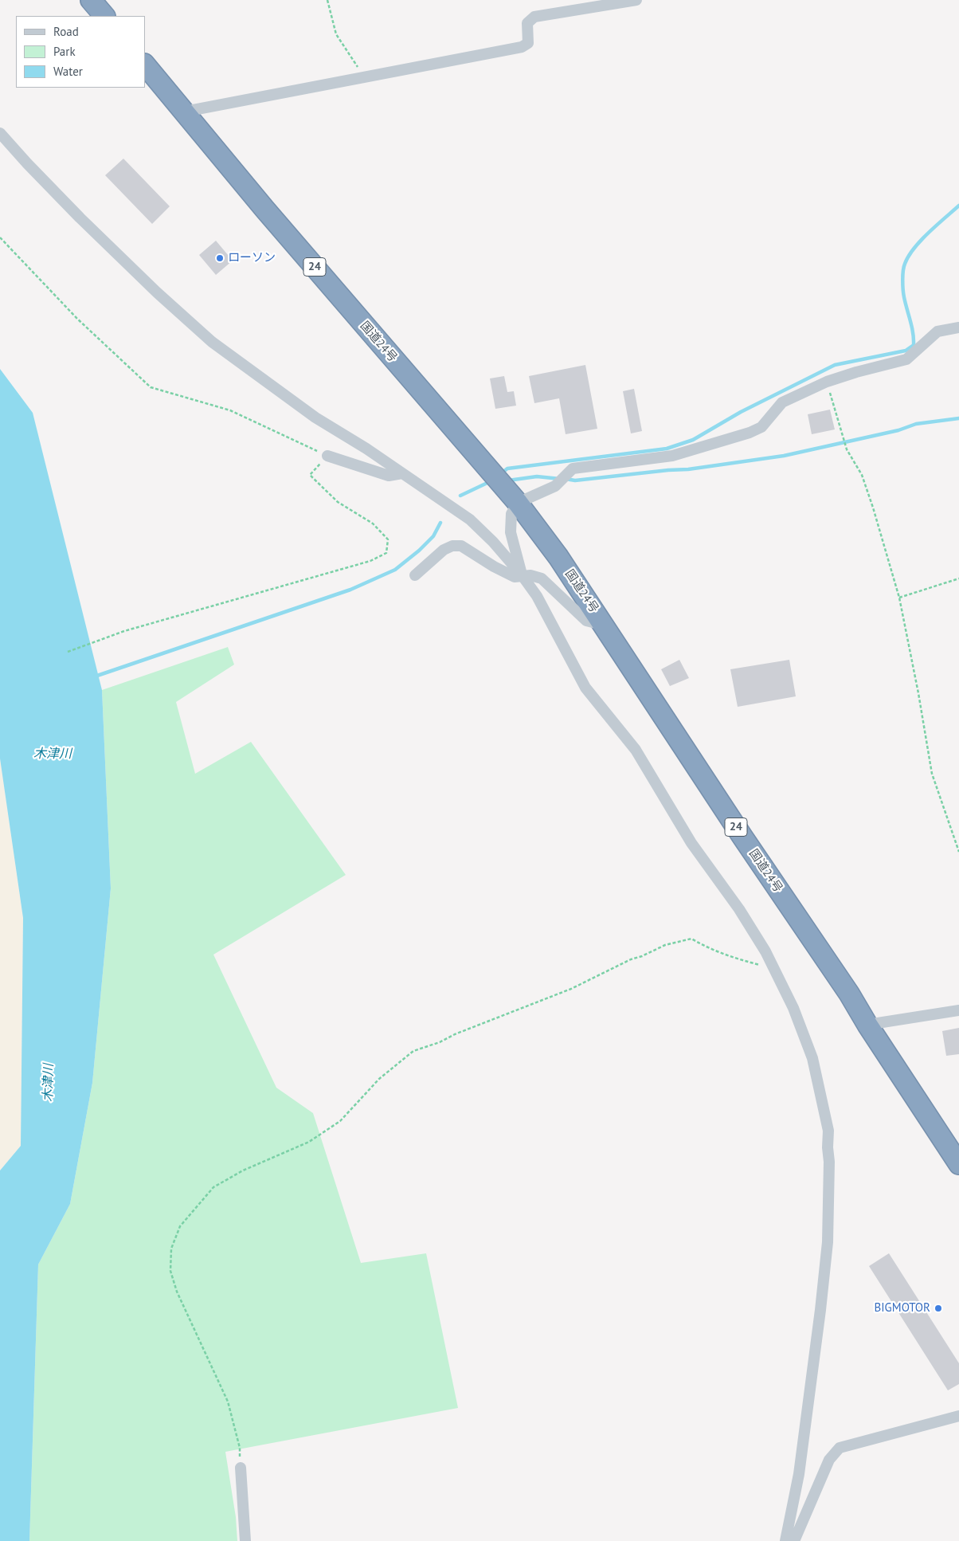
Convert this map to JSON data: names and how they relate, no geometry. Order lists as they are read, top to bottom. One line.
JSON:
{"streets":{"highway":["24","国道24号"]},"water":["木津川"],"places":["ローソン","BIGMOTOR"],"legend":["Road","Park","Water"]}
